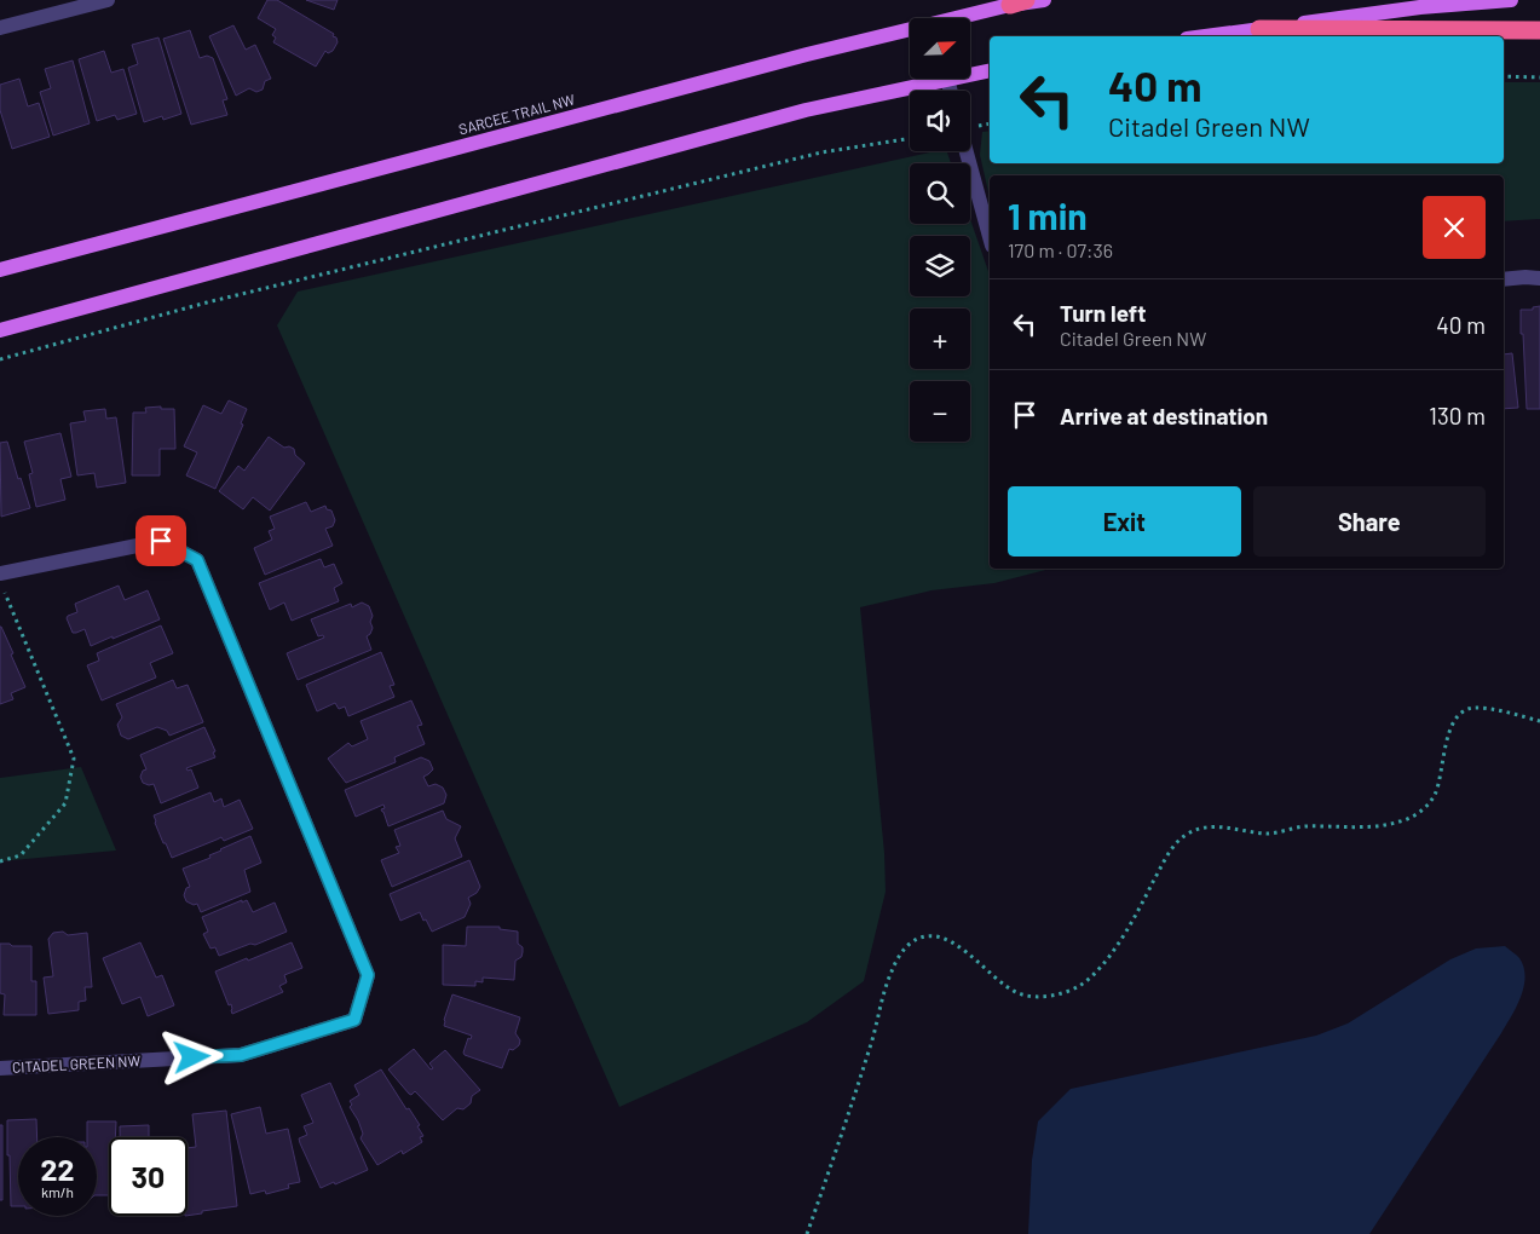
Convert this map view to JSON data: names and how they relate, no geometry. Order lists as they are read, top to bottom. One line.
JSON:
{"streets":{"main road":["SARCEE TRAIL NW"],"street":["CITADEL GREEN NW"]},"north":"top right","page":{"map_buttons":["+","−"],"turn":["40 m","Citadel Green NW"],"heading":["1 min","170 m · 07:36"],"list":[{"name":"Turn left","note":"Citadel Green NW","value":"40 m"},{"name":"Arrive at destination","value":"130 m"}],"buttons":["Exit","Share"],"speed":"22 km/h","limit":"30"}}
